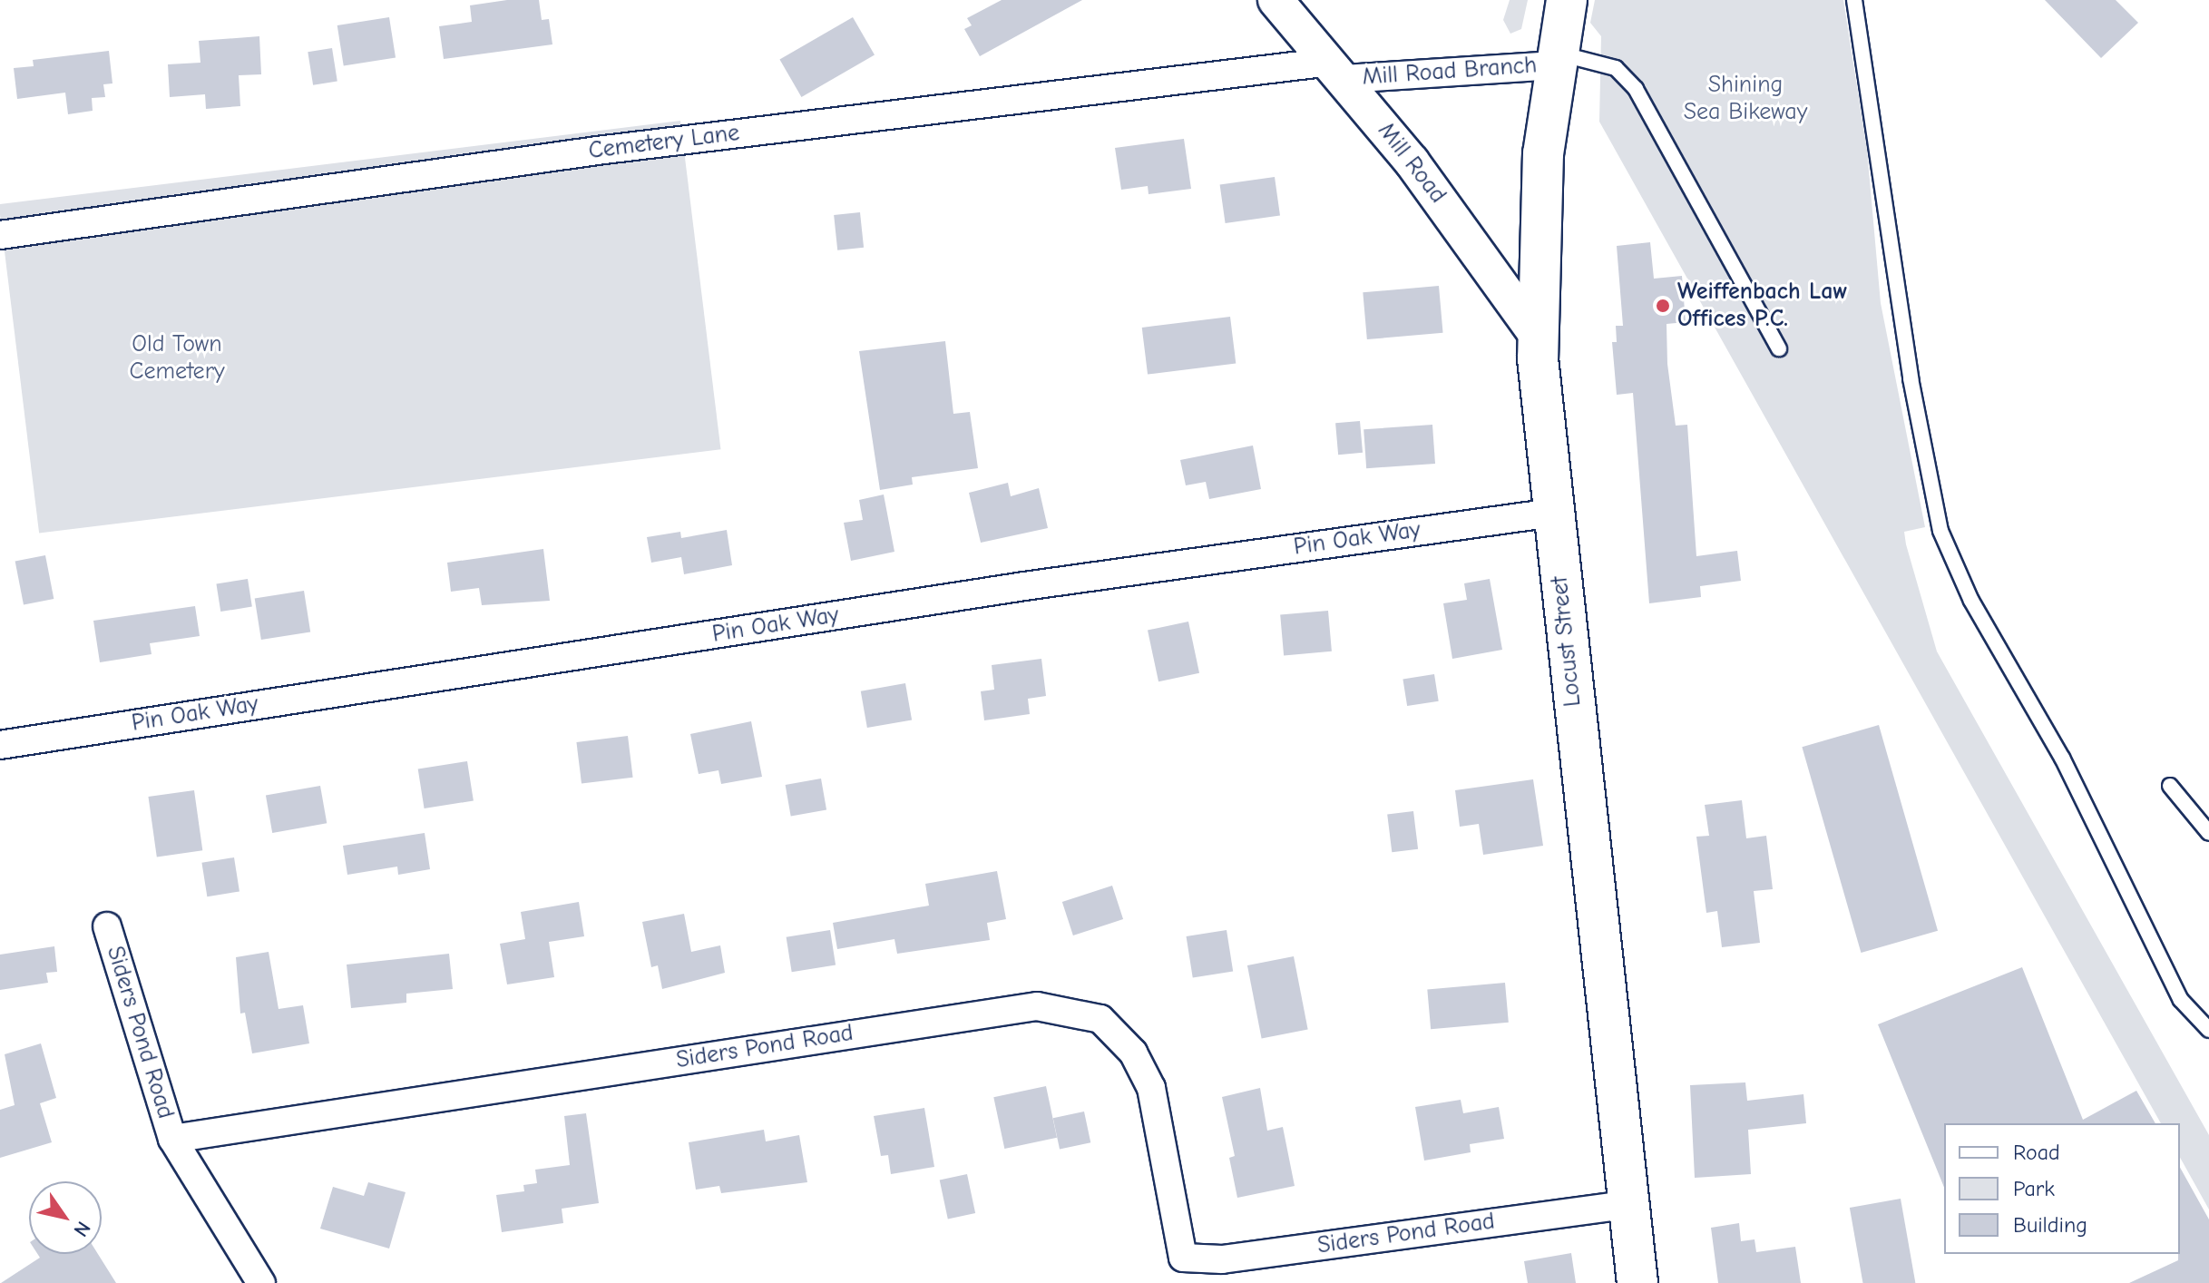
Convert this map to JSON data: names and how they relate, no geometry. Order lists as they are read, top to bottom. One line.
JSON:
{"streets":{"highway":["Locust Street"],"street":["Mill Road Branch","Cemetery Lane","Mill Road","Pin Oak Way","Siders Pond Road"]},"crossings":[["Mill Road Branch","Cemetery Lane"],["Mill Road Branch","Mill Road"],["Mill Road Branch","Locust Street"],["Cemetery Lane","Mill Road"],["Mill Road","Locust Street"],["Pin Oak Way","Locust Street"],["Locust Street","Siders Pond Road"]],"parks":["Shining Sea Bikeway","Old Town Cemetery"],"places":["Weiffenbach Law Offices P.C."],"legend":["Road","Park","Building"],"north":"bottom right"}
